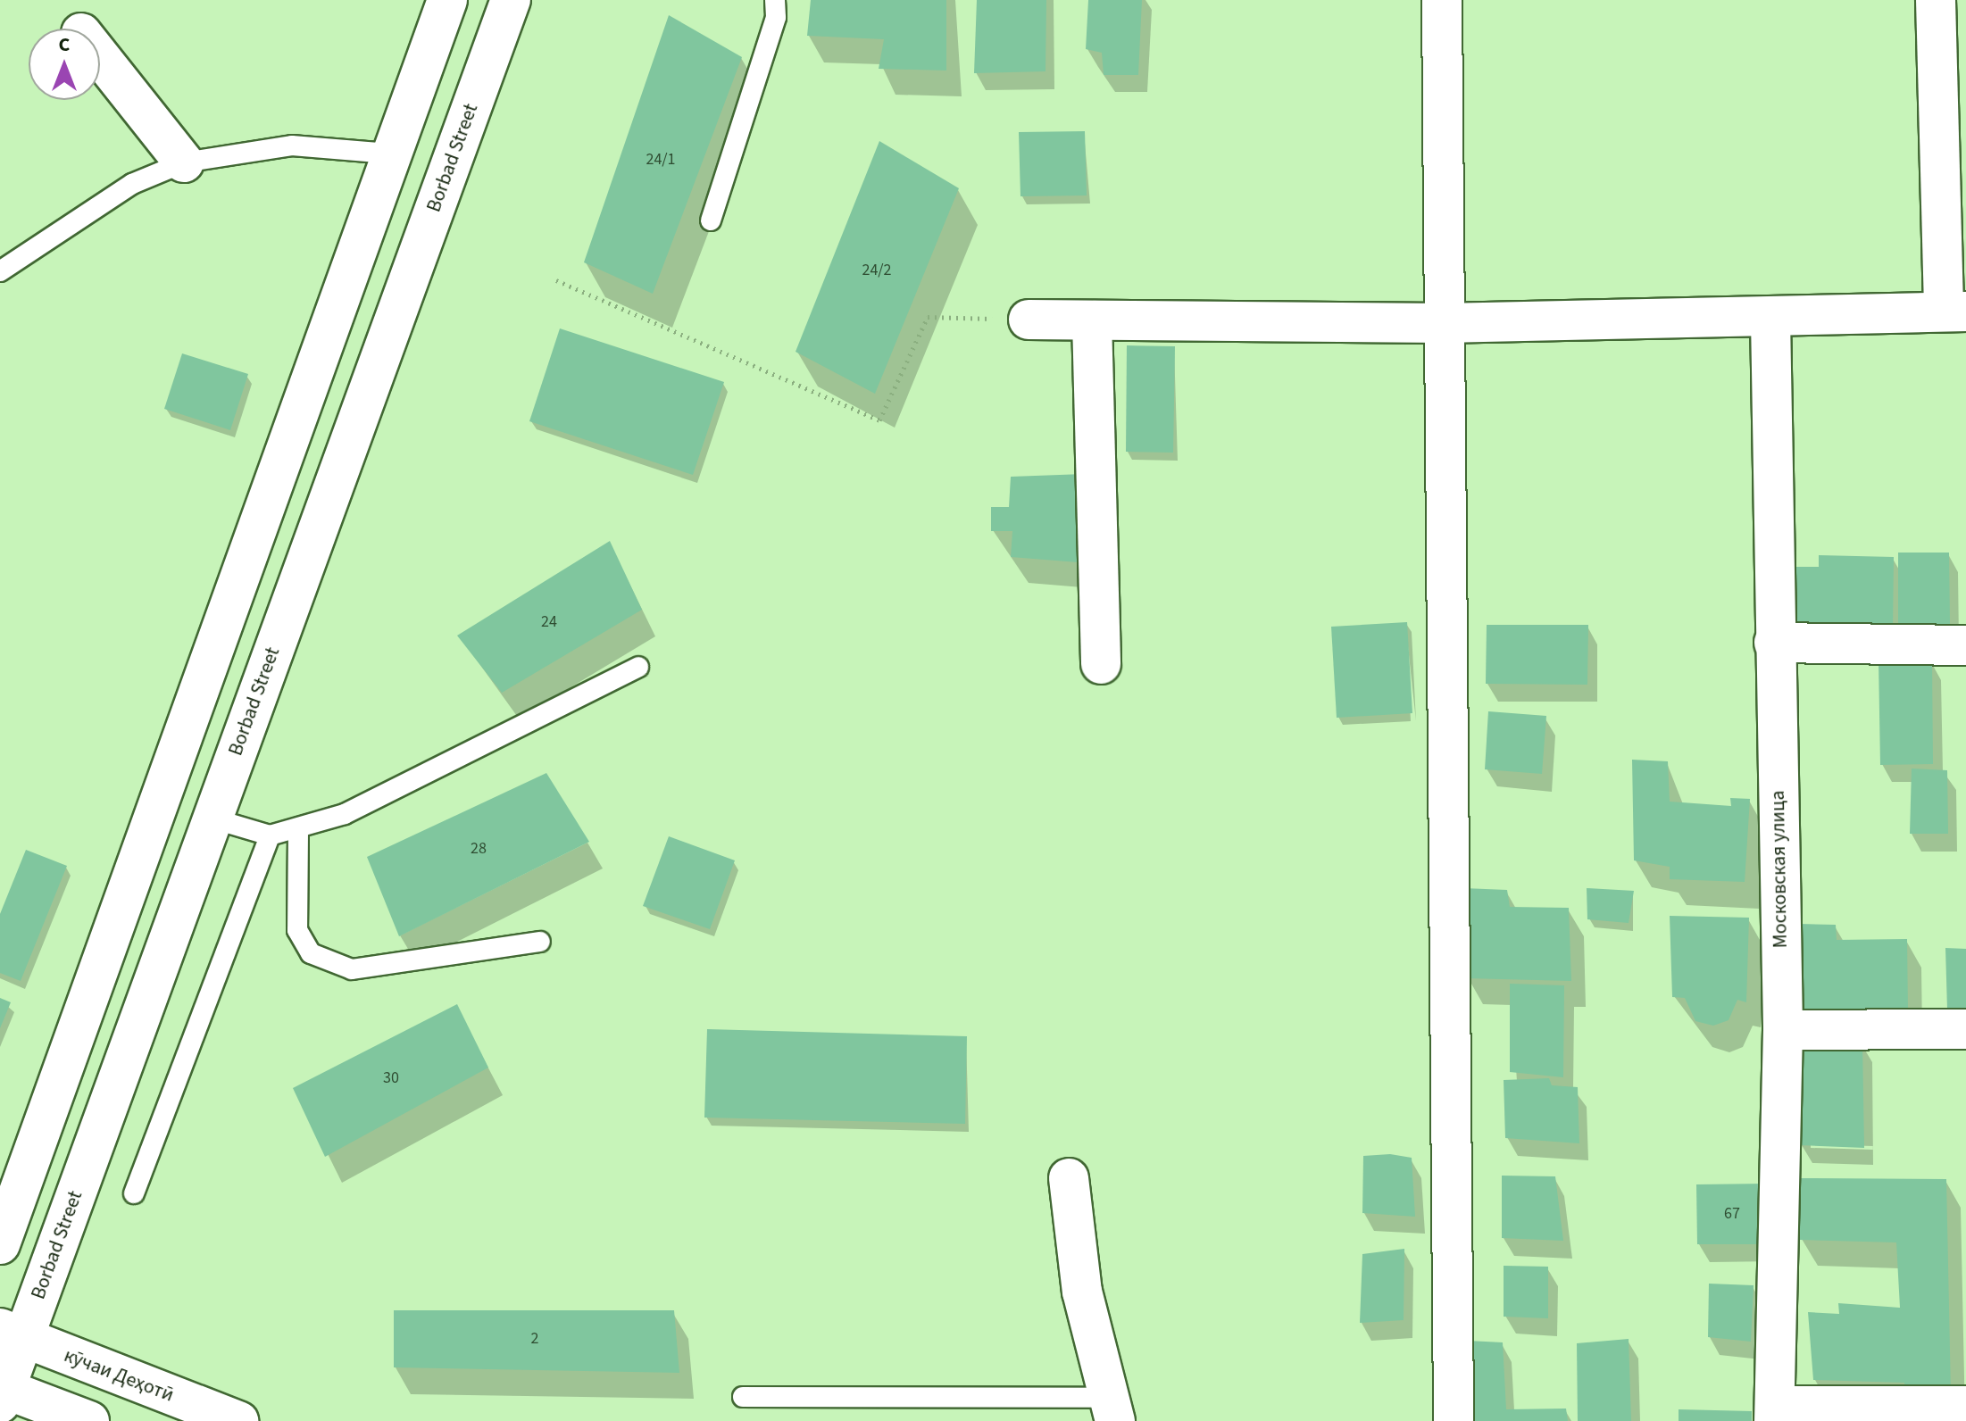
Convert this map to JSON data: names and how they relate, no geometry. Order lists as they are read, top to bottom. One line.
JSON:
{"streets":{"street":["Borbad Street","Московская улица","кӯчаи Деҳотӣ"]},"crossings":[["Borbad Street","кӯчаи Деҳотӣ"]],"house_numbers":["24/1","24/2","24","28","30","67","2"],"north":"top"}
